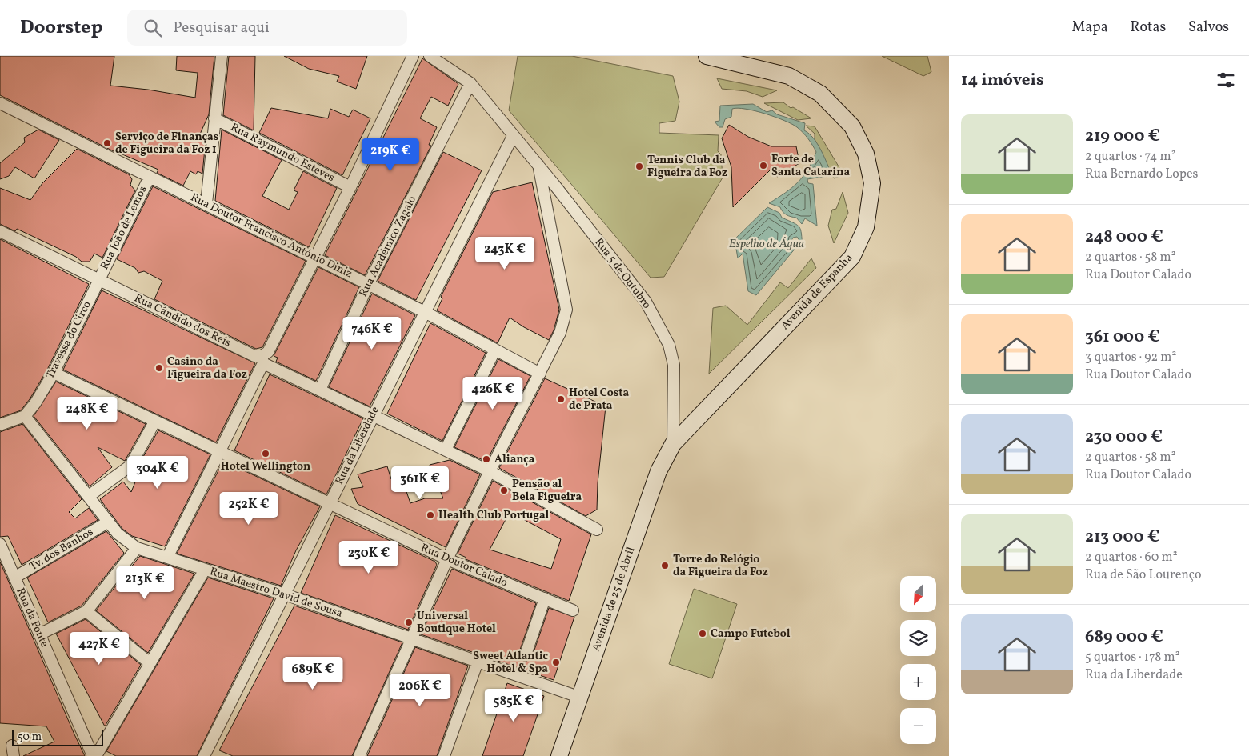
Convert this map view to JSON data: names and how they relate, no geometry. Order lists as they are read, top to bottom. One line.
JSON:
{"streets":{"main road":["Avenida de Espanha","Avenida de 25 de Abril"],"street":["Rua Raymundo Esteves","Rua João de Lemos","Rua Doutor Francisco António Diniz","Rua Académico Zagalo","Rua 5 de Outubro","Rua Cândido dos Reis","Travessa do Circo","Rua da Liberdade","Tv. dos Banhos","Rua Doutor Calado","Rua Maestro David de Sousa","Rua da Fonte"]},"crossings":[["Rua João de Lemos","Rua Doutor Francisco António Diniz"],["Rua João de Lemos","Rua Cândido dos Reis"],["Rua João de Lemos","Travessa do Circo"],["Rua Doutor Francisco António Diniz","Rua Académico Zagalo"],["Rua Doutor Francisco António Diniz","Rua da Liberdade"],["Rua Académico Zagalo","Rua 5 de Outubro"],["Rua Académico Zagalo","Rua Cândido dos Reis"],["Rua 5 de Outubro","Avenida de Espanha"],["Rua 5 de Outubro","Rua da Liberdade"],["Rua 5 de Outubro","Avenida de 25 de Abril"],["Avenida de Espanha","Avenida de 25 de Abril"],["Rua Cândido dos Reis","Travessa do Circo"],["Rua Cândido dos Reis","Rua da Liberdade"],["Travessa do Circo","Rua Doutor Calado"],["Travessa do Circo","Rua Maestro David de Sousa"],["Rua da Liberdade","Rua Doutor Calado"],["Rua da Liberdade","Rua Maestro David de Sousa"],["Tv. dos Banhos","Rua Maestro David de Sousa"],["Tv. dos Banhos","Rua da Fonte"],["Rua Maestro David de Sousa","Avenida de 25 de Abril"]],"water":["Espelho de Água"],"places":["Serviço de Finanças de Figueira da Foz 1","Forte de Santa Catarina","Tennis Club da Figueira da Foz","Casino da Figueira da Foz","Hotel Costa de Prata","Hotel Wellington","Aliança","Pensão al Bela Figueira","Health Club Portugal","Torre do Relógio da Figueira da Foz","Universal Boutique Hotel","Campo Futebol","Sweet Atlantic Hotel & Spa"],"scale_bar":"50 m","north":"bottom left","page":{"header":"Doorstep","search":"Pesquisar aqui","nav":["Mapa","Rotas","Salvos"],"heading":"14 imóveis","list":[{"name":"219 000 €","note":"2 quartos · 74 m² · Rua Bernardo Lopes"},{"name":"248 000 €","note":"2 quartos · 58 m² · Rua Doutor Calado"},{"name":"361 000 €","note":"3 quartos · 92 m² · Rua Doutor Calado"},{"name":"230 000 €","note":"2 quartos · 58 m² · Rua Doutor Calado"},{"name":"213 000 €","note":"2 quartos · 60 m² · Rua de São Lourenço"},{"name":"689 000 €","note":"5 quartos · 178 m² · Rua da Liberdade"}],"price":["219K €","243K €","746K €","426K €","248K €","304K €","361K €","252K €","230K €","213K €","427K €","689K €","206K €","585K €"],"map_buttons":["+","−"],"scale":"50 m"}}
